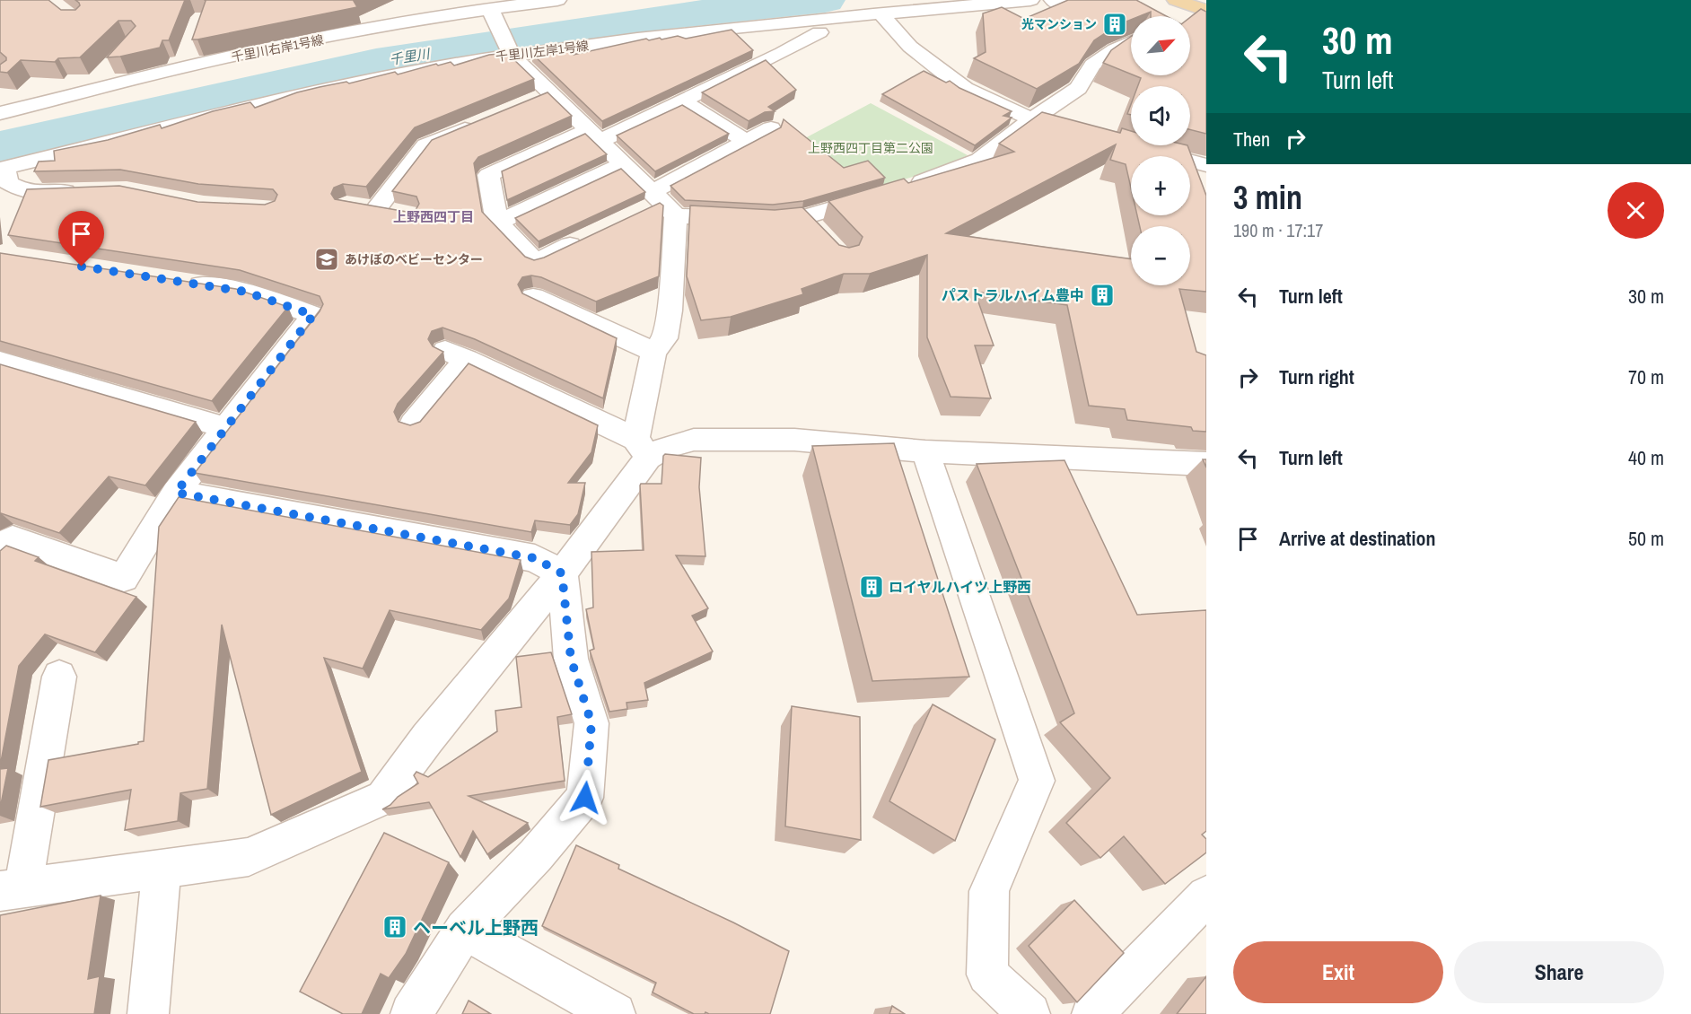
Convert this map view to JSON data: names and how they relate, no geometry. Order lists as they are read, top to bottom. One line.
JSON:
{"streets":{"street":["千里川右岸1号線","千里川左岸1号線"]},"districts":["上野西四丁目"],"water":["千里川"],"parks":["上野西四丁目第二公園"],"places":{"building":["光マンション","パストラルハイム豊中","ロイヤルハイツ上野西","ヘーベル上野西"],"school or university":["あけぼのベビーセンター"]},"north":"top right","page":{"turn":["30 m","Turn left"],"map_buttons":["+","−"],"then":"Then","heading":["3 min","190 m · 17:17"],"list":[{"name":"Turn left","value":"30 m"},{"name":"Turn right","value":"70 m"},{"name":"Turn left","value":"40 m"},{"name":"Arrive at destination","value":"50 m"}],"buttons":["Exit","Share"]}}
